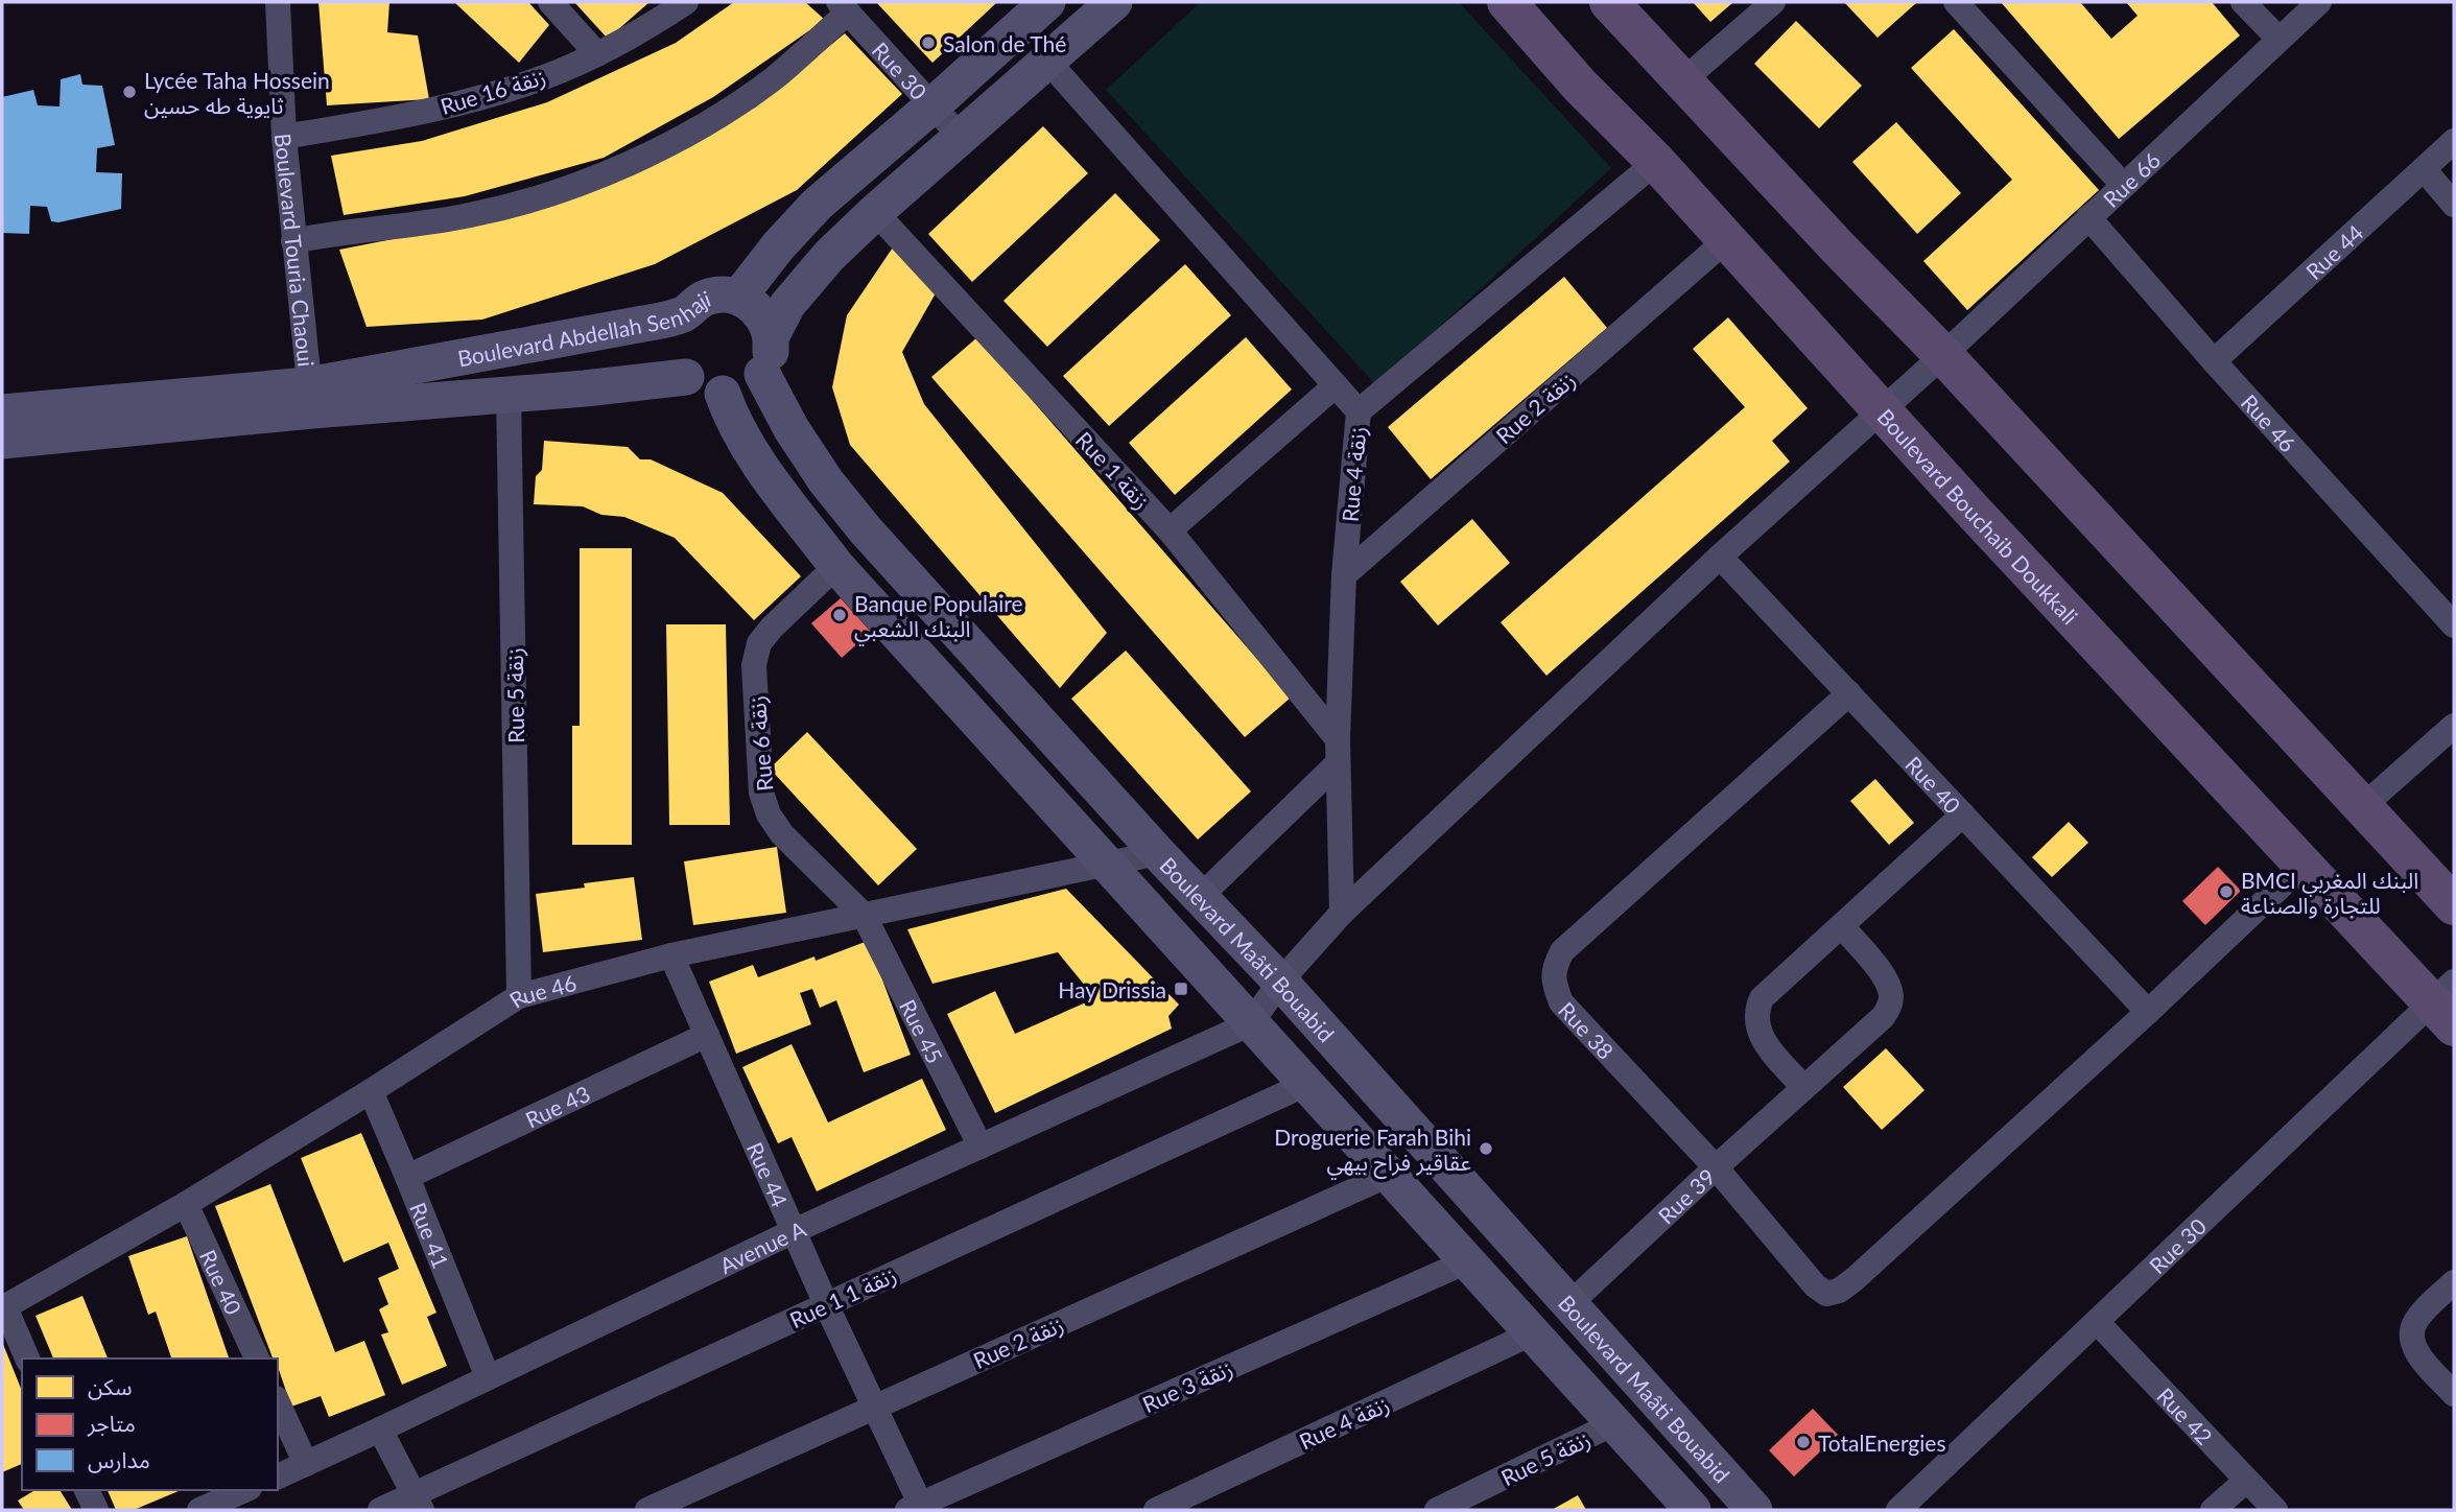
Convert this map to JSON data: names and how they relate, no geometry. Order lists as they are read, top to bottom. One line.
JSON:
{"streets":{"main road":["Boulevard Bouchaib Doukkali"],"street":["Rue 30","Rue 16 زنقة","Rue 66","Boulevard Touria Chaoui","Rue 44","Boulevard Abdellah Senhaji","Rue 2 زنقة","Rue 46","Rue 1 زنقة","Rue 4 زنقة","Rue 5 زنقة","Rue 6 زنقة","Rue 40","Boulevard Maâti Bouabid","Rue 38","Rue 45","Rue 43","Rue 39","Rue 41","Avenue A","Rue 1 زنقة 1","Rue 3 زنقة","Rue 42"]},"crossings":[["Rue 30","Boulevard Abdellah Senhaji"],["Rue 30","Boulevard Bouchaib Doukkali"],["Rue 30","Rue 42"],["Rue 16 زنقة","Boulevard Touria Chaoui"],["Rue 66","Rue 46"],["Rue 66","Rue 4 زنقة"],["Rue 66","Boulevard Bouchaib Doukkali"],["Rue 66","Rue 40"],["Boulevard Touria Chaoui","Boulevard Abdellah Senhaji"],["Rue 44","Rue 2 زنقة"],["Rue 44","Rue 46"],["Rue 44","Rue 43"],["Rue 44","Avenue A"],["Rue 44","Rue 1 زنقة 1"],["Rue 44","Rue 3 زنقة"],["Boulevard Abdellah Senhaji","Rue 5 زنقة"],["Boulevard Abdellah Senhaji","Boulevard Maâti Bouabid"],["Rue 2 زنقة","Rue 4 زنقة"],["Rue 2 زنقة","Boulevard Bouchaib Doukkali"],["Rue 2 زنقة","Boulevard Maâti Bouabid"],["Rue 46","Rue 5 زنقة"],["Rue 46","Rue 6 زنقة"],["Rue 46","Rue 40"],["Rue 46","Boulevard Maâti Bouabid"],["Rue 46","Rue 45"],["Rue 46","Rue 41"],["Rue 1 زنقة","Rue 4 زنقة"],["Rue 4 زنقة","Boulevard Maâti Bouabid"],["Rue 5 زنقة","Boulevard Maâti Bouabid"],["Rue 6 زنقة","Boulevard Maâti Bouabid"],["Rue 6 زنقة","Rue 45"],["Rue 40","Rue 38"],["Boulevard Maâti Bouabid","Rue 39"],["Boulevard Maâti Bouabid","Avenue A"],["Boulevard Maâti Bouabid","Rue 1 زنقة 1"],["Boulevard Maâti Bouabid","Rue 3 زنقة"],["Rue 38","Rue 39"],["Rue 45","Avenue A"],["Rue 43","Rue 41"],["Rue 41","Avenue A"]],"places":{"other":["Salon de Thé","Lycée Taha Hossein ثايوية طه حسين","Banque Populaire البنك الشعبي","BMCI البنك المغربي للتجارة والصناعة","Droguerie Farah Bihi عقاقير فراح بيهي","TotalEnergies"],"transit":["Hay Drissia"]},"legend":["سكن","متاجر","مدارس"]}
